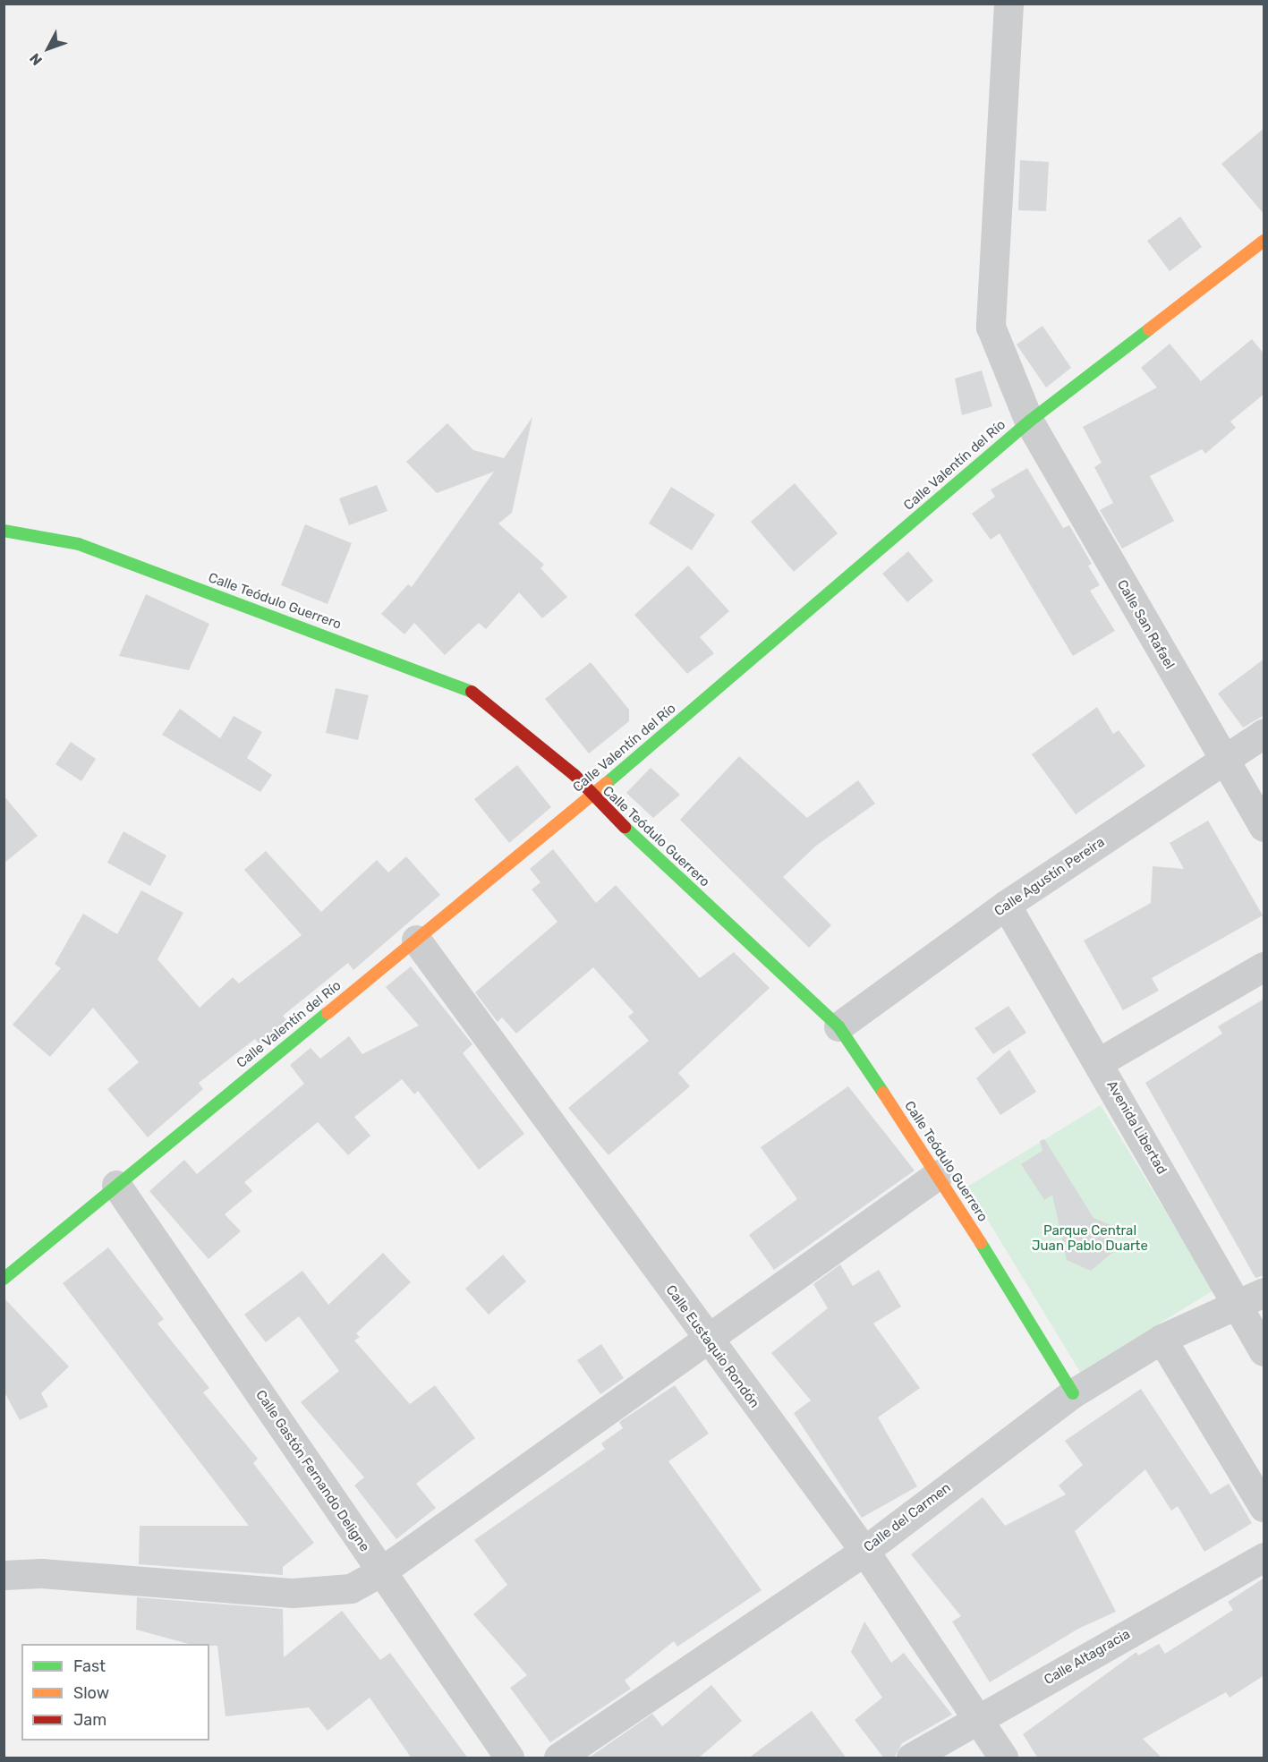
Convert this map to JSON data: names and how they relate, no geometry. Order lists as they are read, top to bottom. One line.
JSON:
{"streets":{"street":["Calle Valentín del Río","Calle Teódulo Guerrero","Calle San Rafael","Calle Agustín Pereira","Avenida Libertad","Calle Eustaquio Rondón","Calle Gastón Fernando Deligne","Calle del Carmen","Calle Altagracia"]},"crossings":[["Calle Valentín del Río","Calle Teódulo Guerrero"],["Calle Valentín del Río","Calle San Rafael"],["Calle Valentín del Río","Calle Eustaquio Rondón"],["Calle Valentín del Río","Calle Gastón Fernando Deligne"],["Calle Teódulo Guerrero","Calle Agustín Pereira"],["Calle Teódulo Guerrero","Calle del Carmen"],["Calle San Rafael","Calle Agustín Pereira"],["Calle Agustín Pereira","Avenida Libertad"],["Avenida Libertad","Calle del Carmen"],["Calle Eustaquio Rondón","Calle del Carmen"],["Calle Eustaquio Rondón","Calle Altagracia"]],"parks":["Parque Central Juan Pablo Duarte"],"legend":["Fast","Slow","Jam"],"north":"bottom left"}
